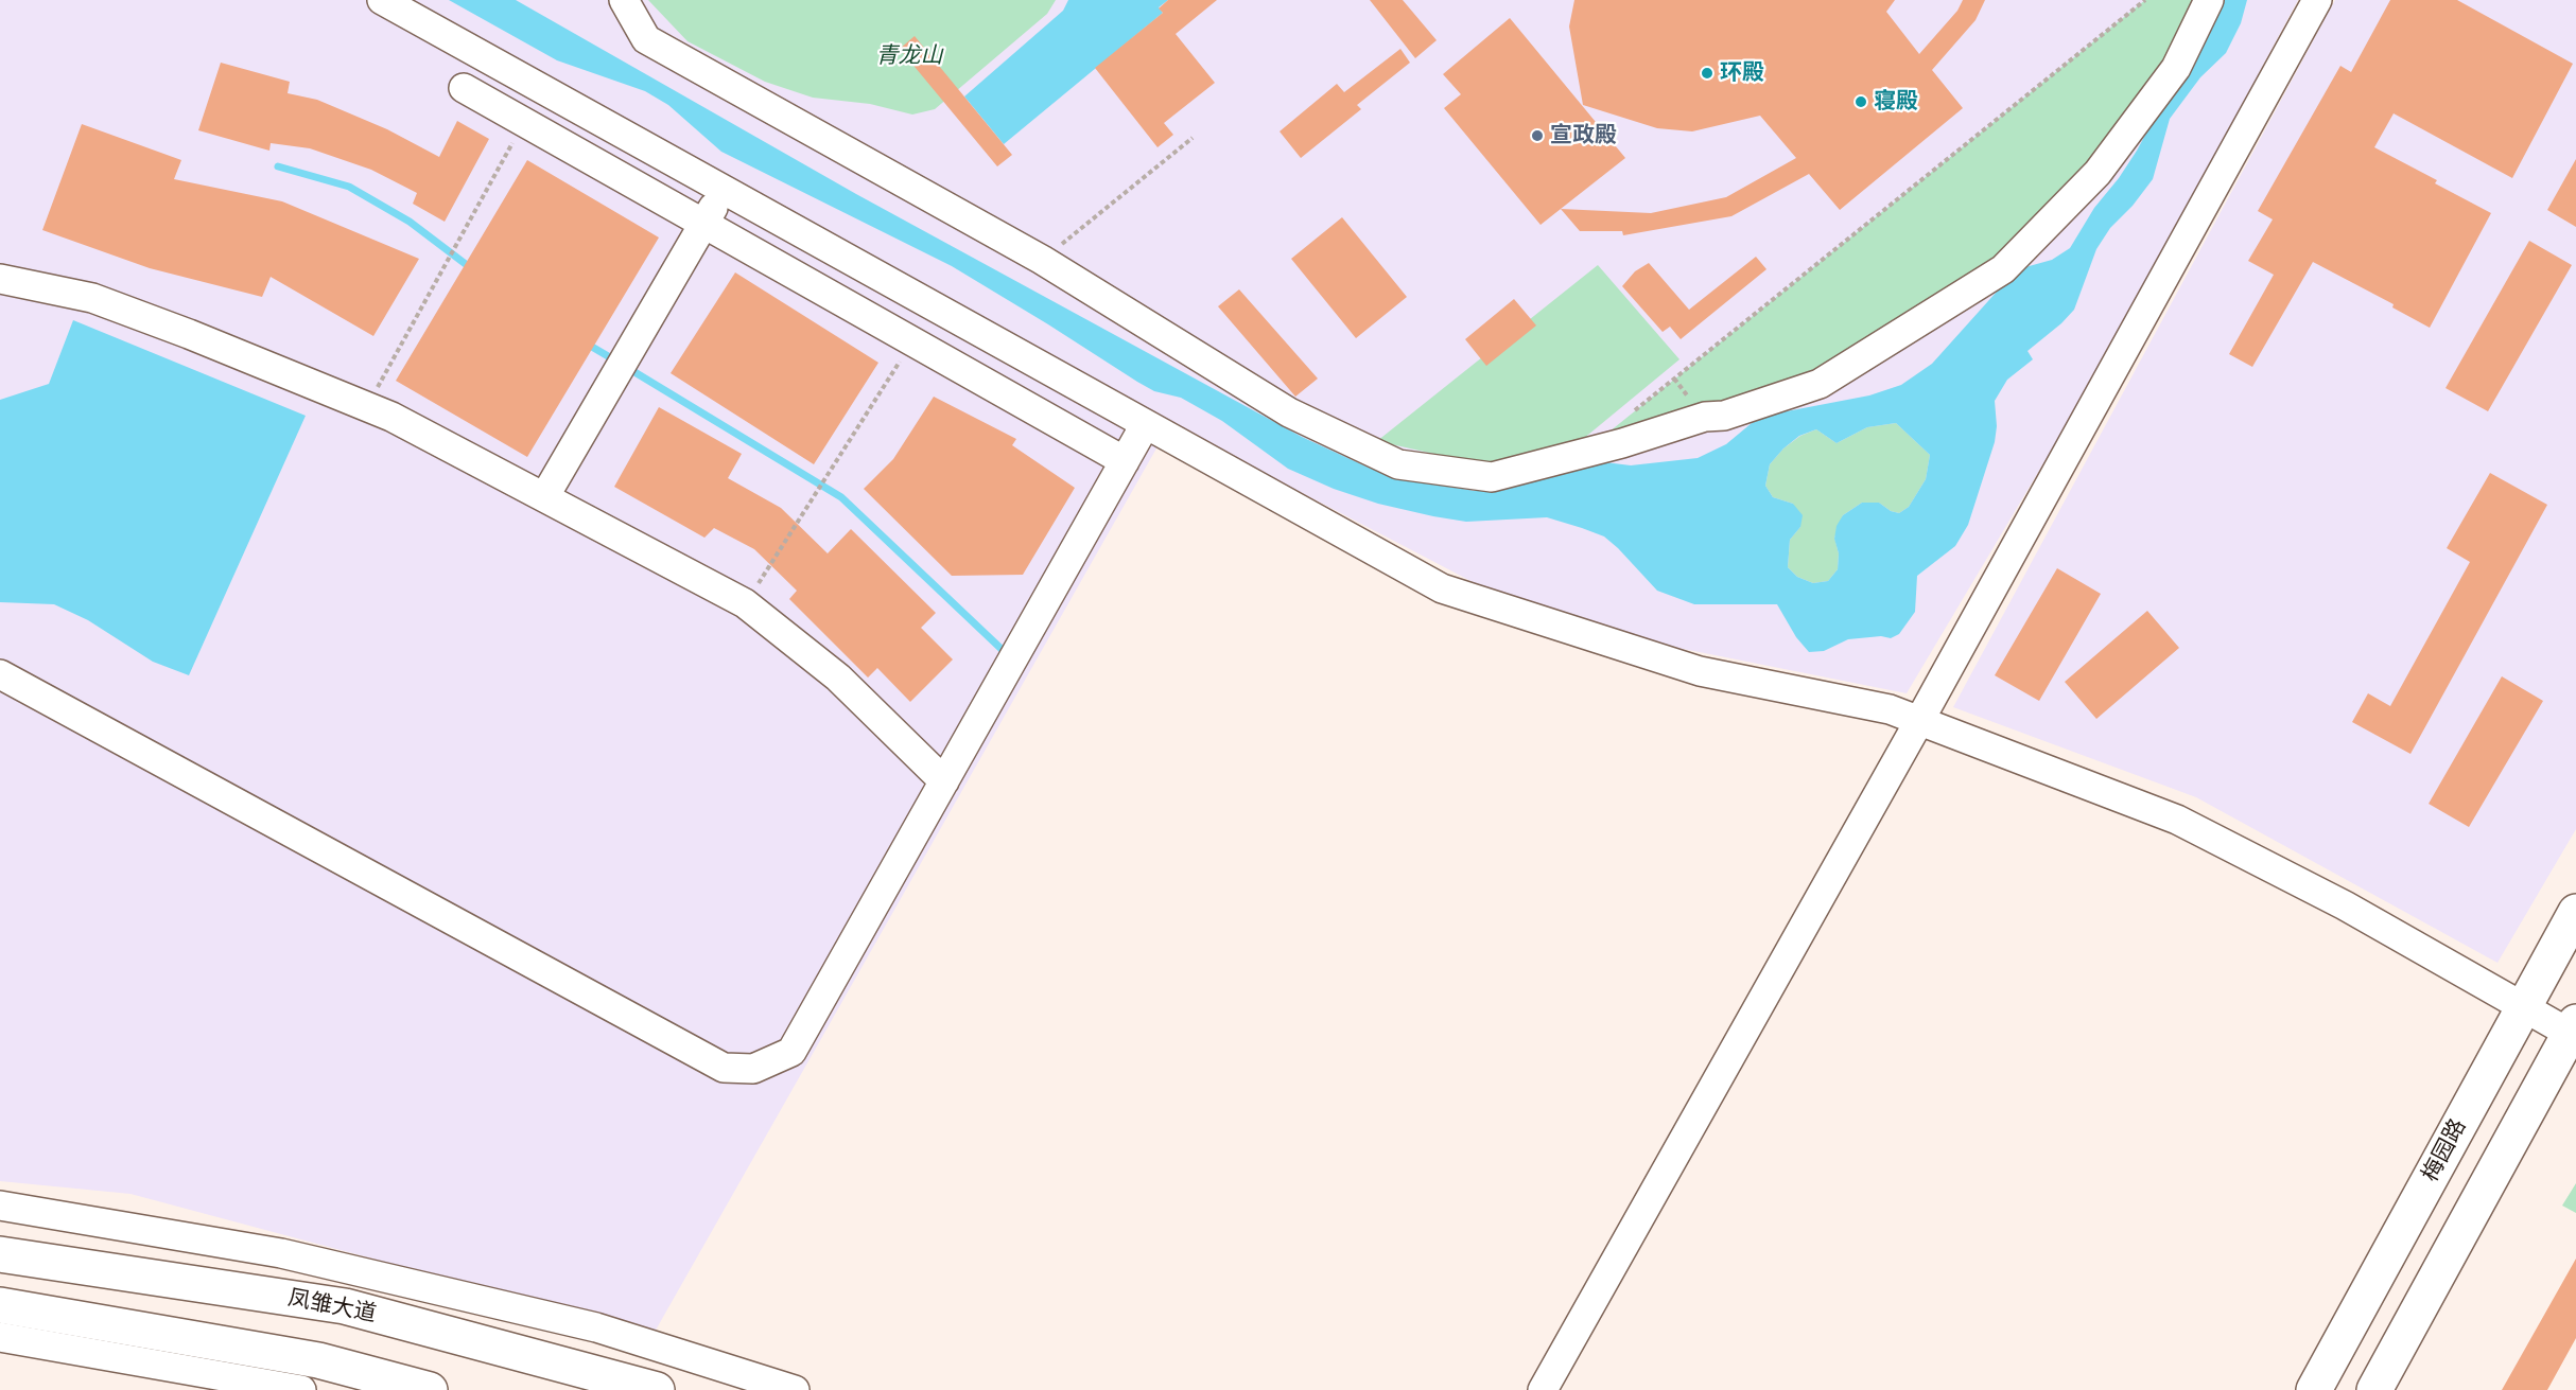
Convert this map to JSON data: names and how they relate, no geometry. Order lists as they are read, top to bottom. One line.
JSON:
{"streets":{"main road":["梅园路","凤雏大道"]},"parks":["青龙山"],"places":["环殿","寝殿","宣政殿"]}
